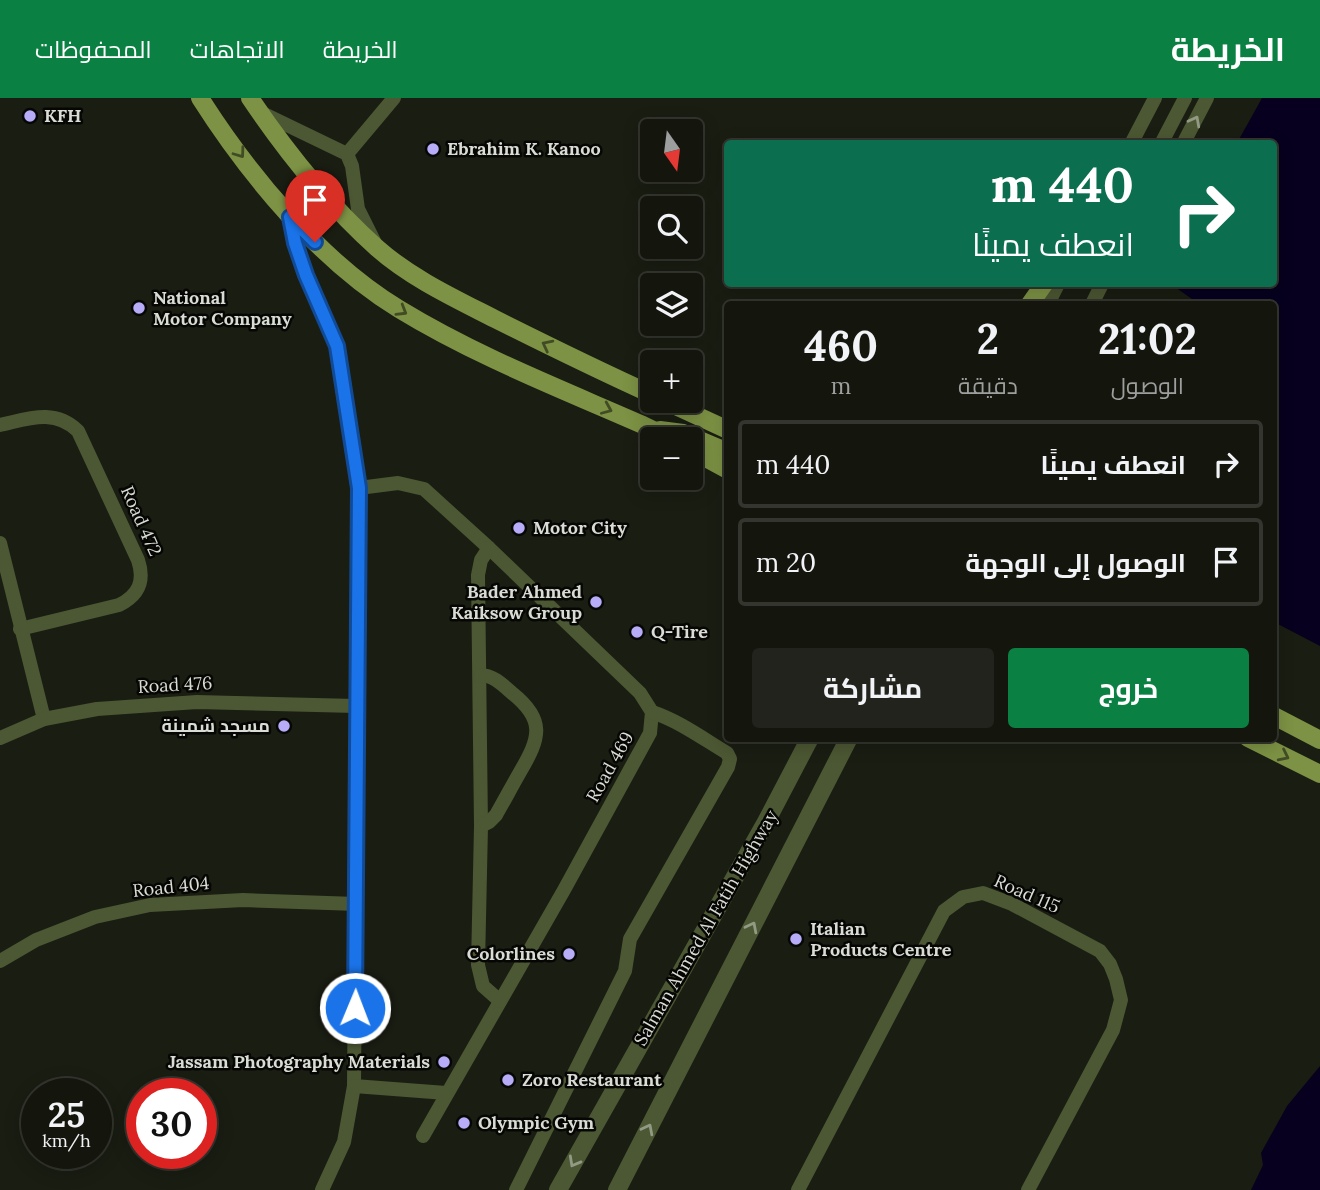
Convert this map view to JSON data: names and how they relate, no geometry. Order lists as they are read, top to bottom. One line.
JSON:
{"streets":{"street":["Road 472","Road 476","Road 469","Road 404","Road 115","Salman Ahmed Al Fatih Highway"]},"places":["KFH","Ebrahim K. Kanoo","National Motor Company","Motor City","Bader Ahmed Kaiksow Group","Q-Tire","مسجد شمينة","Italian Products Centre","Colorlines","Jassam Photography Materials","Zoro Restaurant","Olympic Gym"],"north":"bottom","page":{"header":"الخريطة","nav":["الخريطة","الاتجاهات","المحفوظات"],"map_buttons":["+","−"],"turn":["440 m","انعطف يمينًا"],"eta":["21:02","الوصول","2","دقيقة","460","m"],"list":[{"name":"انعطف يمينًا","value":"440 m"},{"name":"الوصول إلى الوجهة","value":"20 m"}],"buttons":["خروج","مشاركة"],"speed":"25 km/h","limit":"30"}}
